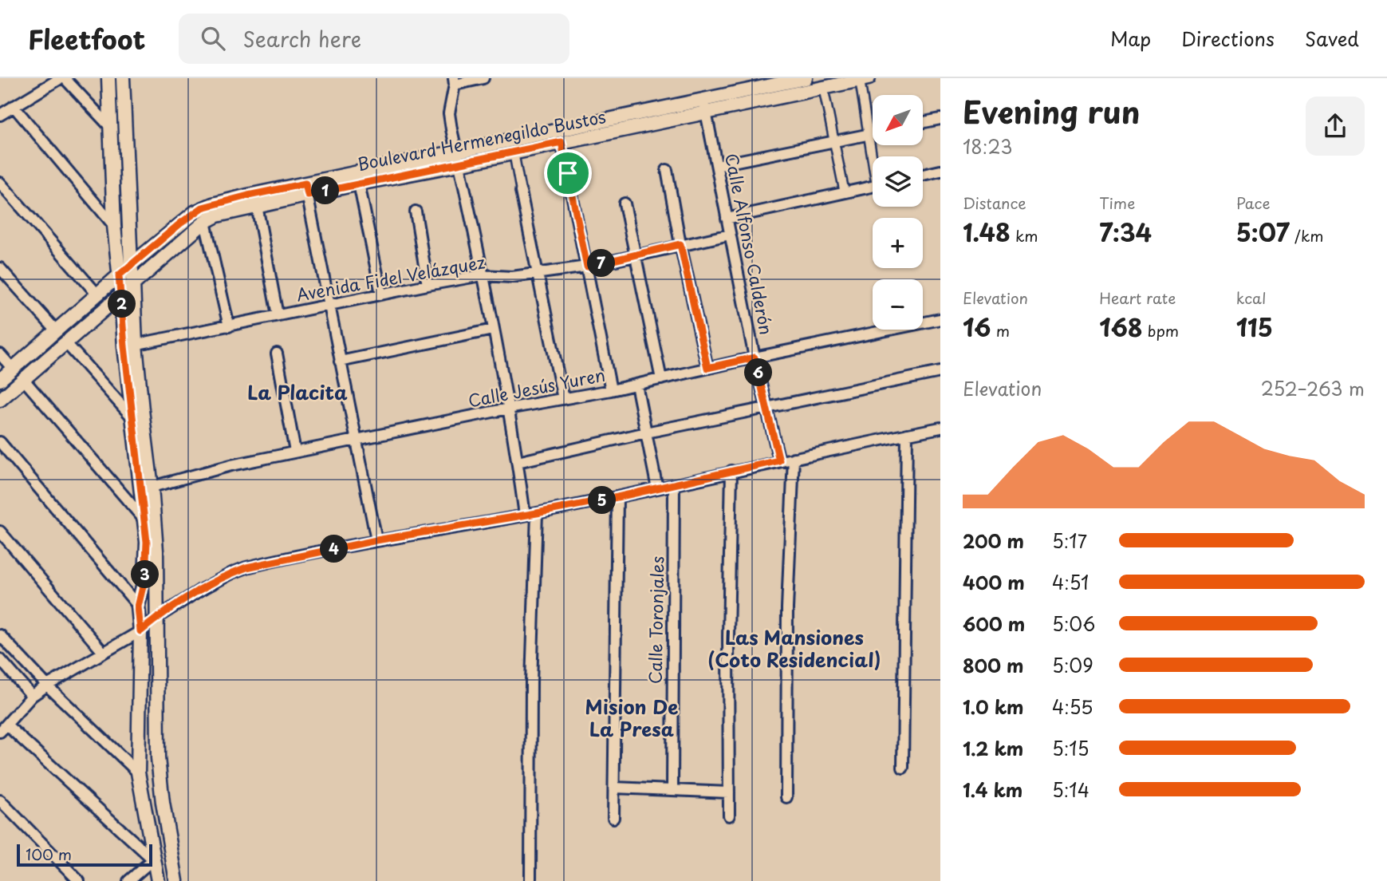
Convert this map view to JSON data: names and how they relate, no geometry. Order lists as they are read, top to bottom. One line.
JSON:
{"streets":{"street":["Boulevard Hermenegildo Bustos","Calle Alfonso Calderón","Avenida Fidel Velázquez","Calle Jesús Yuren","Calle Toronjales"]},"crossings":[["Boulevard Hermenegildo Bustos","Calle Alfonso Calderón"],["Calle Alfonso Calderón","Avenida Fidel Velázquez"],["Calle Alfonso Calderón","Calle Jesús Yuren"]],"districts":["La Placita","Las Mansiones (Coto Residencial)","Mision De La Presa"],"scale_bar":"100 m","north":"bottom left","page":{"header":"Fleetfoot","search":"Search here","nav":["Map","Directions","Saved"],"heading":["Evening run","18:23"],"map_buttons":["+","−"],"stats":[["Distance","1.48 km"],["Time","7:34"],["Pace","5:07 /km"],["Elevation","16 m"],["Heart rate","168 bpm"],["kcal","115"]],"pins":["1","7","2","6","5","4","3"],"chart":["Elevation","252–263 m"],"list":[{"name":"200 m","note":"5:17"},{"name":"400 m","note":"4:51"},{"name":"600 m","note":"5:06"},{"name":"800 m","note":"5:09"},{"name":"1.0 km","note":"4:55"},{"name":"1.2 km","note":"5:15"},{"name":"1.4 km","note":"5:14"}],"scale":"100 m"}}
